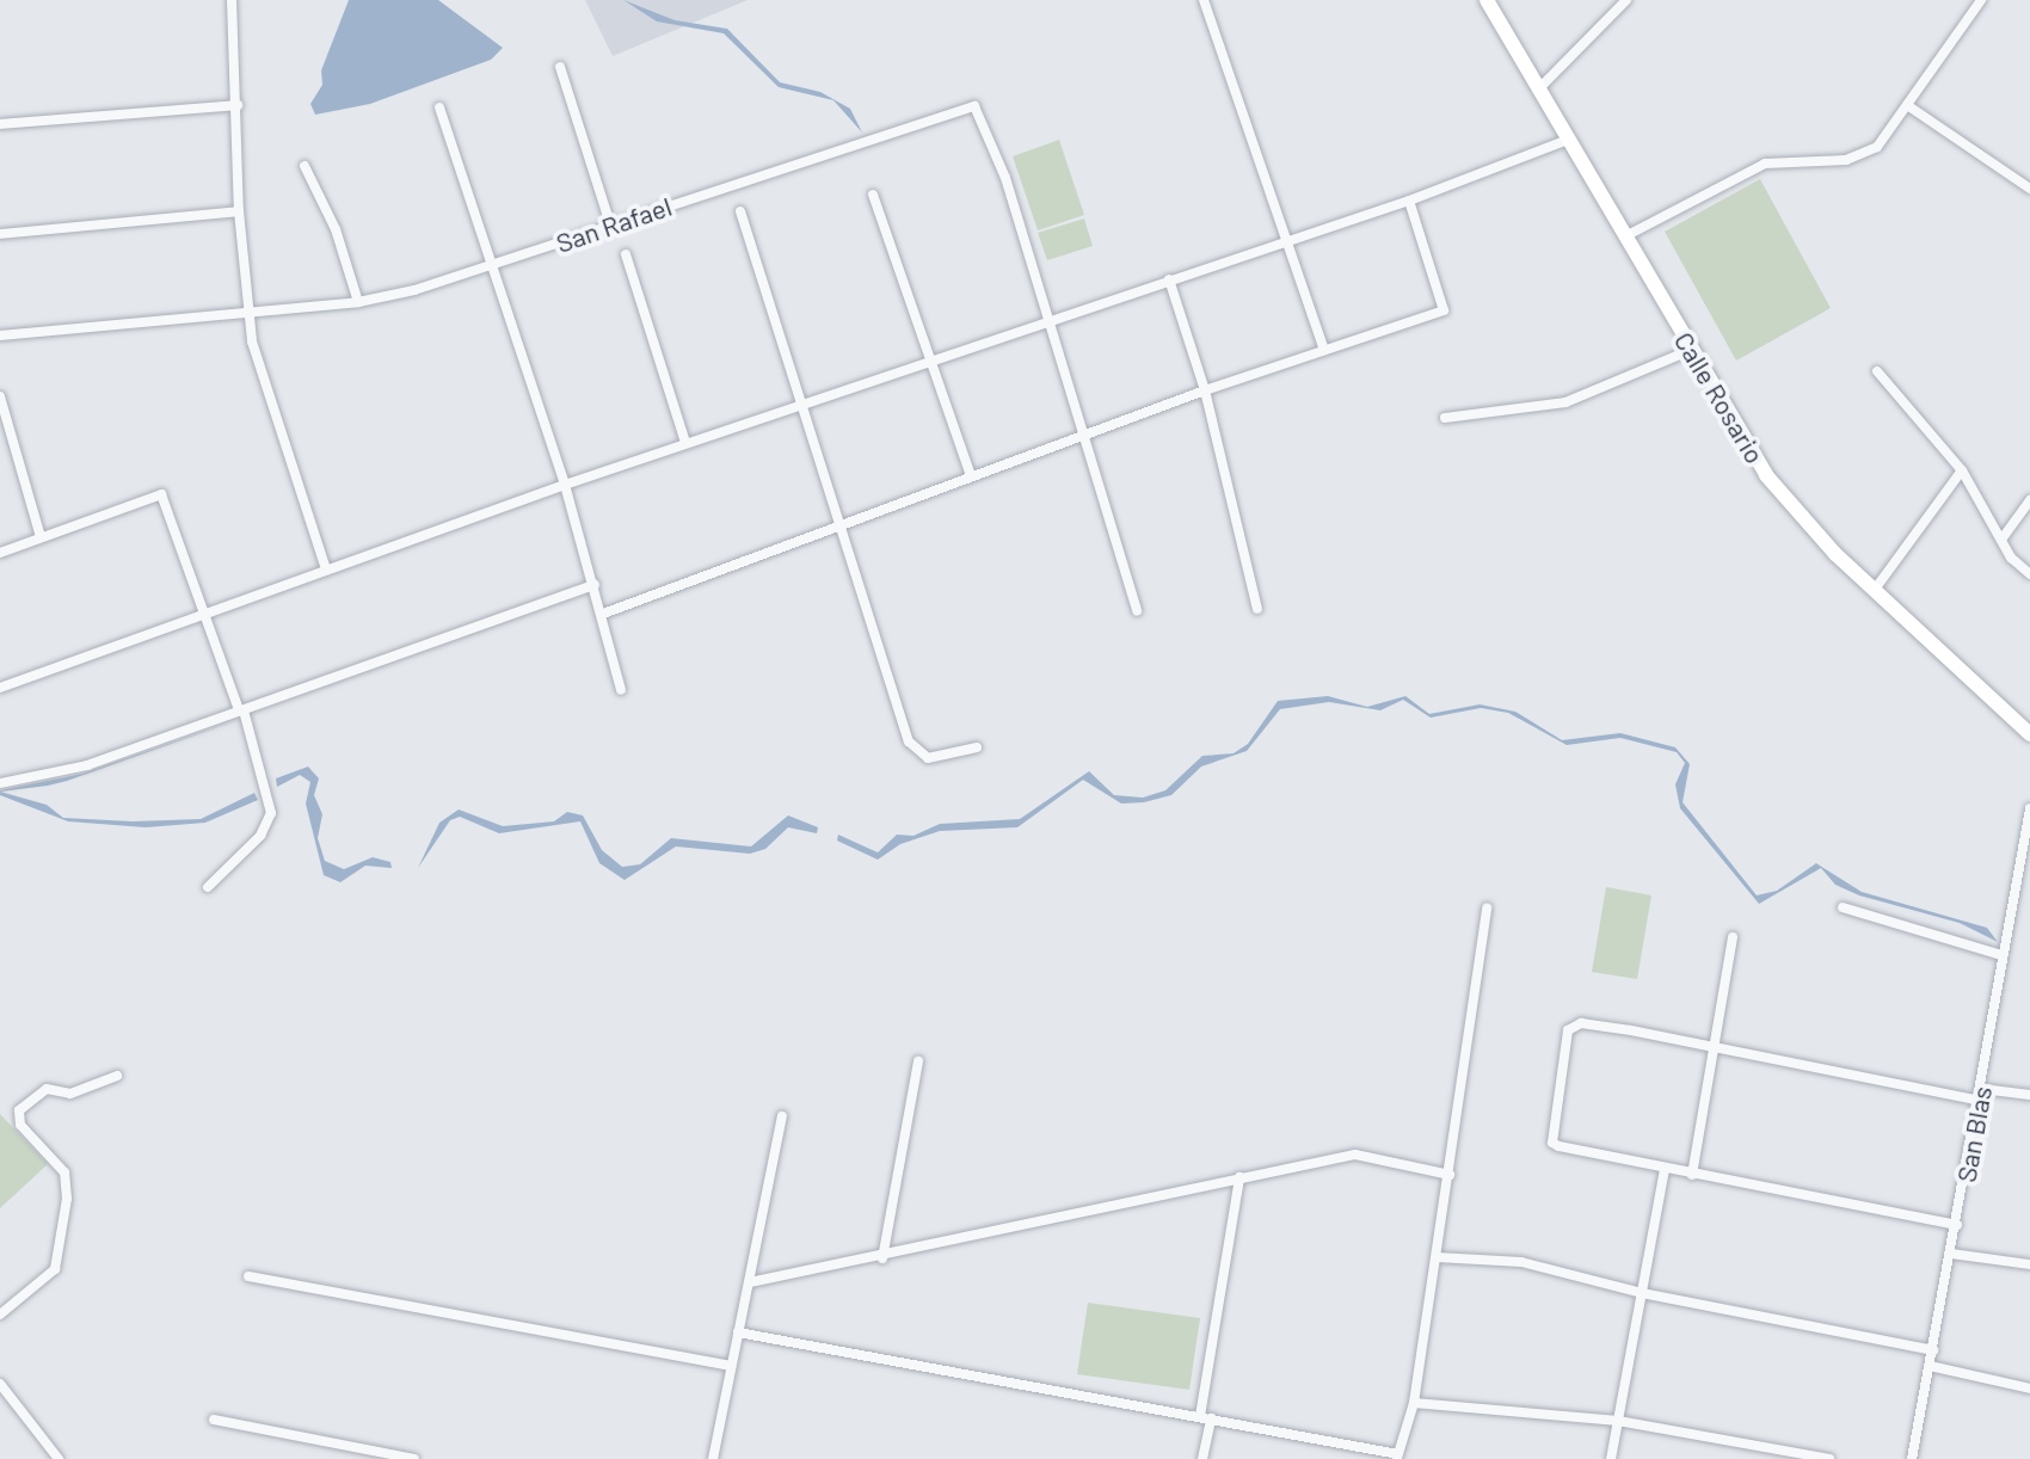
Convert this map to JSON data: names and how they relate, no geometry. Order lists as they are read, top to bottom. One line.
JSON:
{"streets":{"main road":["Calle Rosario"],"street":["San Rafael","San Blas"]}}
